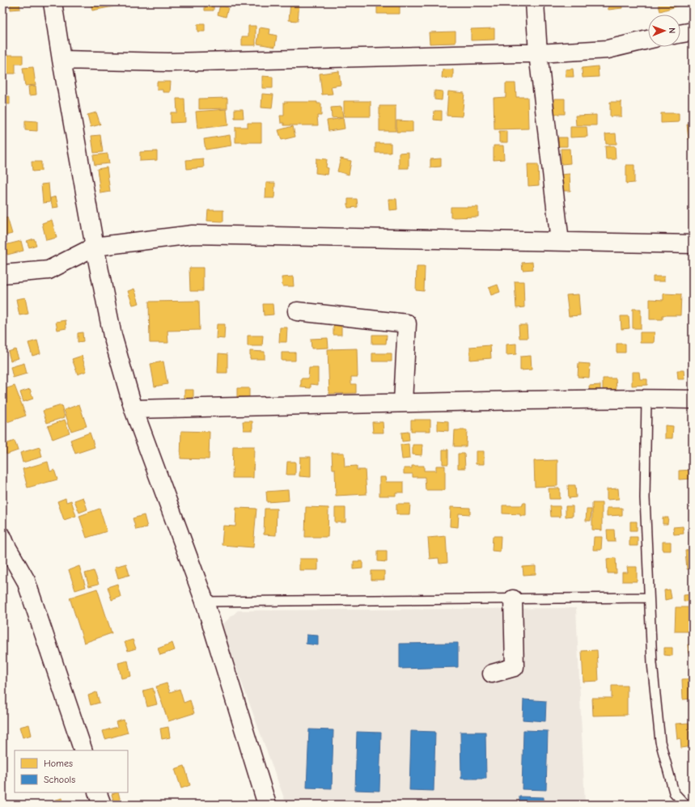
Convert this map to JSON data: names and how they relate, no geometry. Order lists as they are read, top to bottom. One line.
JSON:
{"legend":["Homes","Schools"],"north":"right"}
